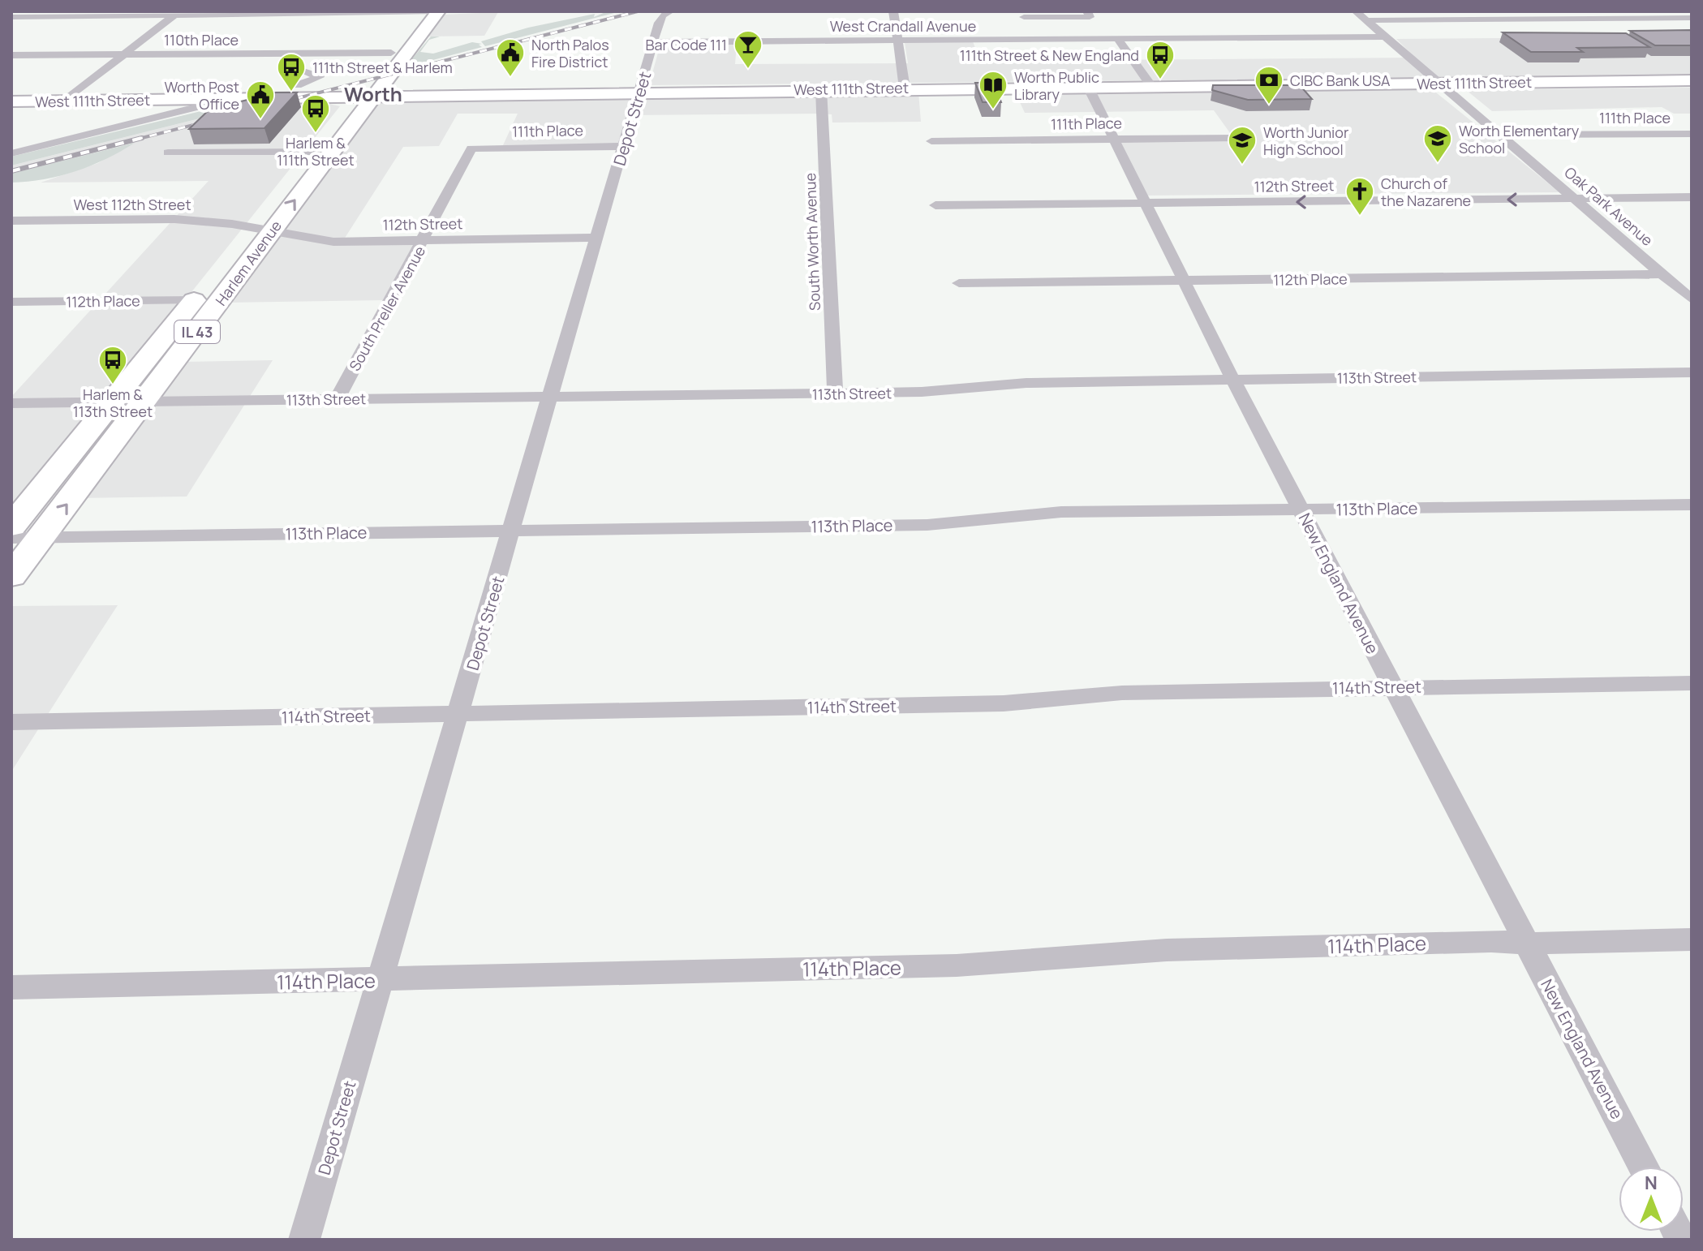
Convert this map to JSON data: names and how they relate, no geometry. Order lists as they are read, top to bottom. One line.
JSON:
{"streets":{"main road":["West 111th Street","Harlem Avenue","IL 43"],"street":["West Crandall Avenue","110th Place","111th Place","Depot Street","112th Street","West 112th Street","Oak Park Avenue","South Worth Avenue","112th Place","South Preller Avenue","113th Street","113th Place","New England Avenue","114th Street","114th Place"]},"crossings":[["West Crandall Avenue","Depot Street"],["West Crandall Avenue","Oak Park Avenue"],["110th Place","Harlem Avenue"],["West 111th Street","Depot Street"],["West 111th Street","Oak Park Avenue"],["West 111th Street","South Worth Avenue"],["West 111th Street","Harlem Avenue"],["West 111th Street","New England Avenue"],["111th Place","Depot Street"],["111th Place","Oak Park Avenue"],["111th Place","South Preller Avenue"],["111th Place","New England Avenue"],["Depot Street","112th Street"],["Depot Street","113th Street"],["Depot Street","113th Place"],["Depot Street","114th Street"],["Depot Street","114th Place"],["112th Street","West 112th Street"],["112th Street","Oak Park Avenue"],["112th Street","Harlem Avenue"],["112th Street","South Preller Avenue"],["112th Street","New England Avenue"],["West 112th Street","Harlem Avenue"],["Oak Park Avenue","112th Place"],["South Worth Avenue","113th Street"],["Harlem Avenue","112th Place"],["Harlem Avenue","113th Street"],["Harlem Avenue","113th Place"],["112th Place","New England Avenue"],["South Preller Avenue","113th Street"],["113th Street","New England Avenue"],["113th Place","New England Avenue"],["New England Avenue","114th Street"],["New England Avenue","114th Place"]],"districts":["Worth"],"places":{"bar":["Bar Code 111"],"public building":["North Palos Fire District","Worth Post Office"],"bus stop":["111th Street & New England","111th Street & Harlem","Harlem & 111th Street","Harlem & 113th Street"],"bank":["CIBC Bank USA"],"library":["Worth Public Library"],"school or university":["Worth Elementary School","Worth Junior High School"],"church":["Church of the Nazarene"]},"north":"top"}
